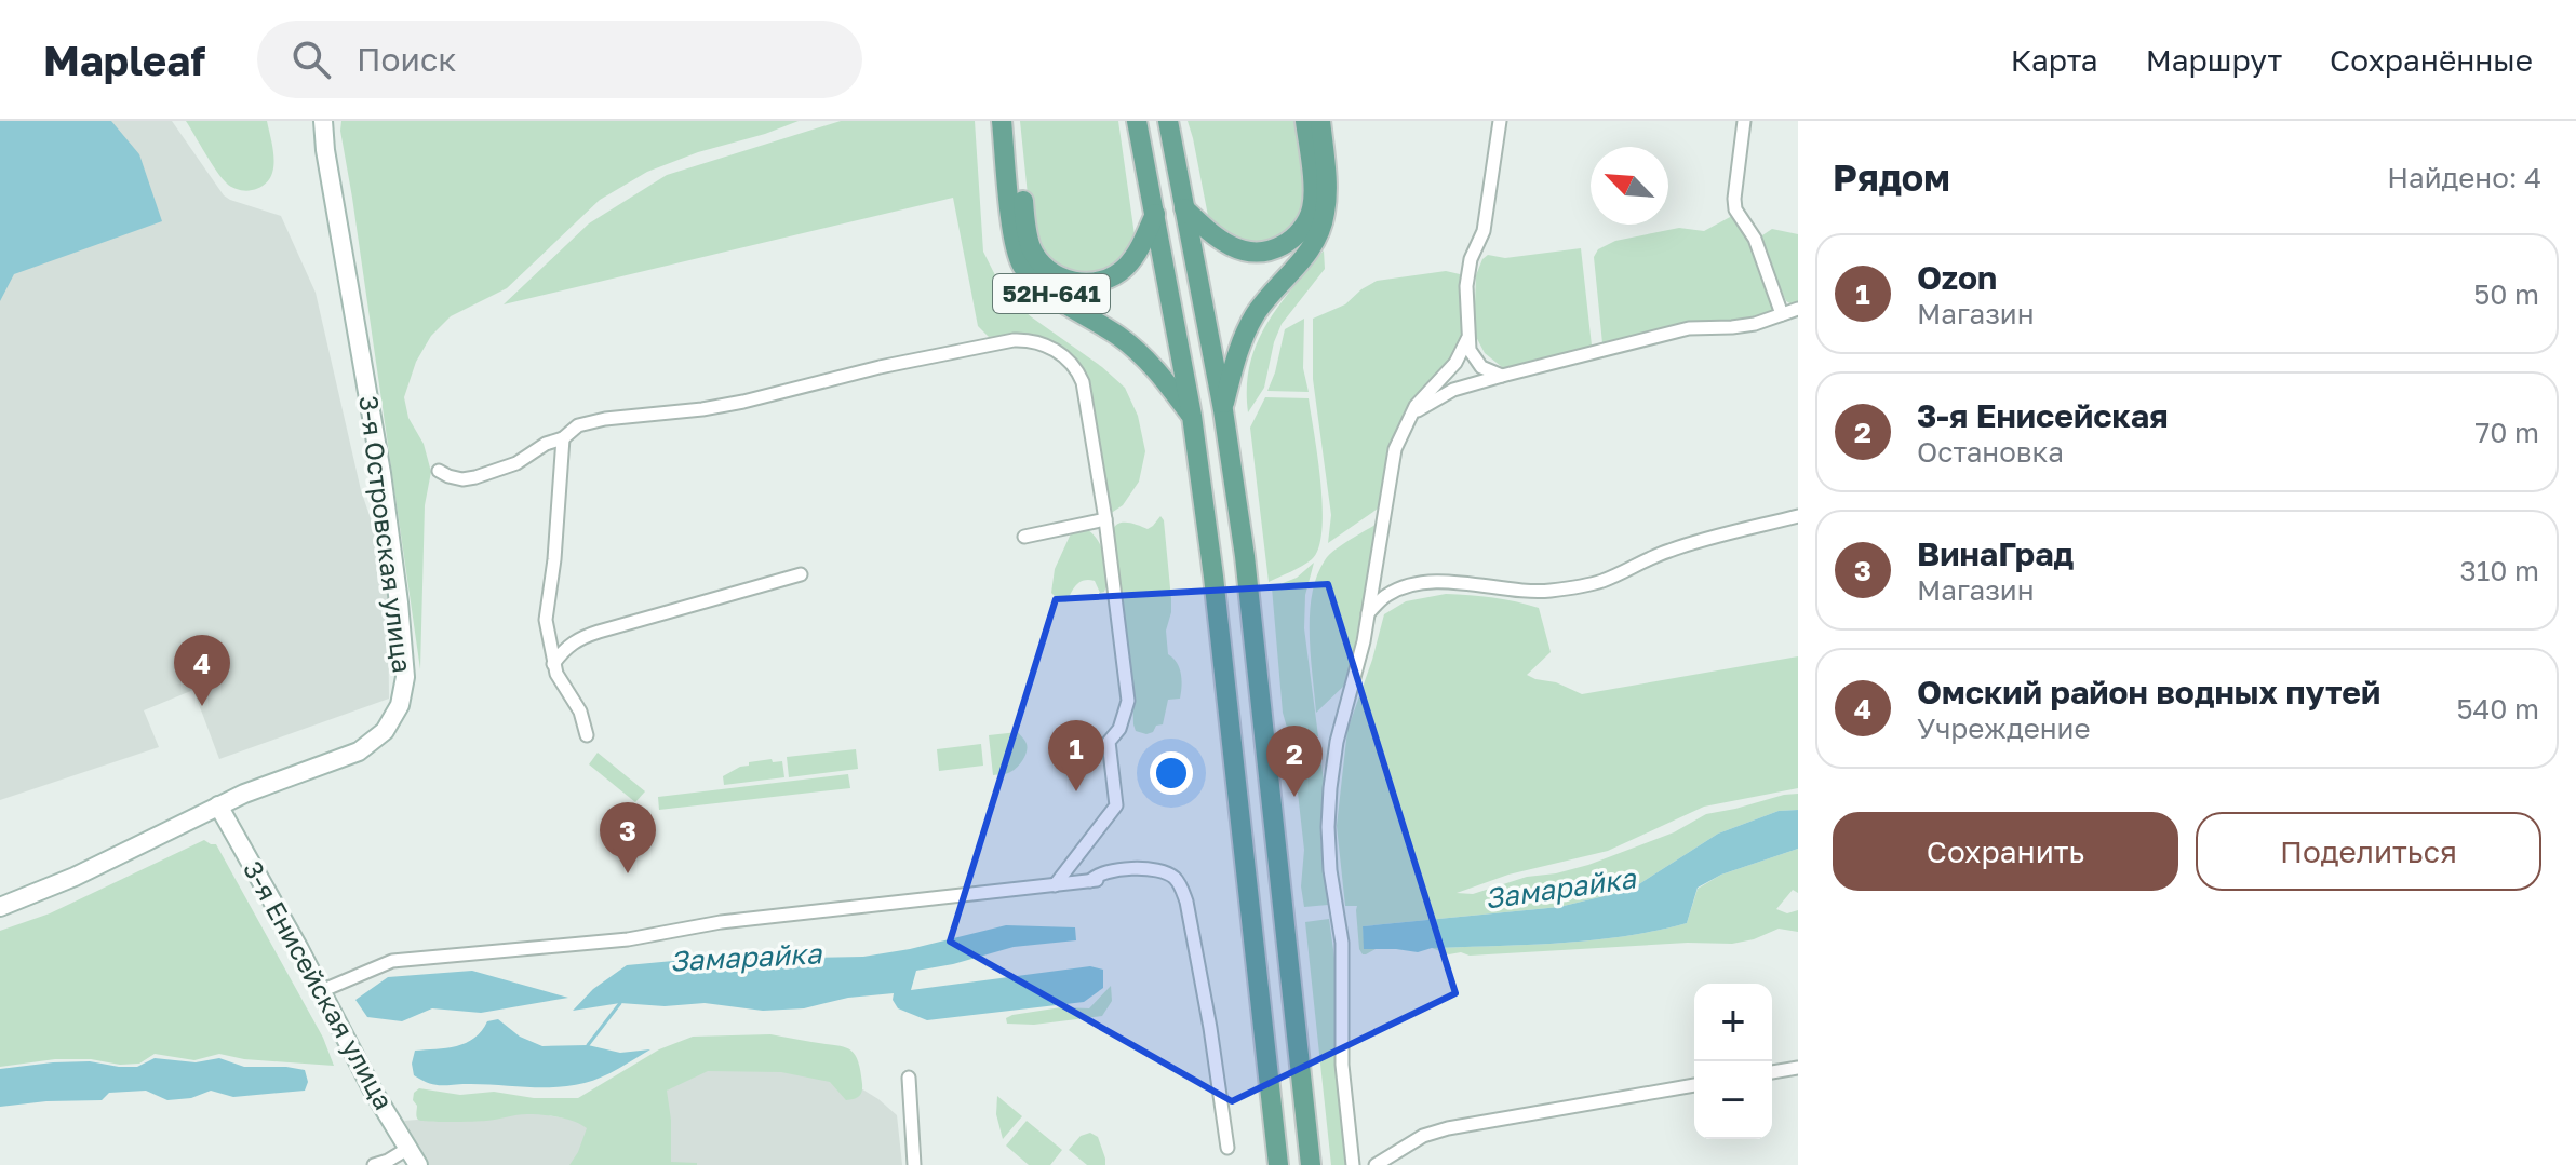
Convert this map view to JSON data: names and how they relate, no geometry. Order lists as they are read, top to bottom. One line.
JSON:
{"streets":{"main road":["52Н-641","3-я Островская улица","3-я Енисейская улица"]},"crossings":[["3-я Островская улица","3-я Енисейская улица"]],"water":["Замарайка"],"north":"top left","page":{"header":"Mapleaf","search":"Поиск","nav":["Карта","Маршрут","Сохранённые"],"heading":["Рядом","Найдено: 4"],"list":[{"mark":"1","name":"Ozon","note":"Магазин","value":"50 m"},{"mark":"2","name":"3-я Енисейская","note":"Остановка","value":"70 m"},{"mark":"3","name":"ВинаГрад","note":"Магазин","value":"310 m"},{"mark":"4","name":"Омский район водных путей","note":"Учреждение","value":"540 m"}],"pins":["4","1","2","3"],"buttons":["Сохранить","Поделиться"],"map_buttons":["+","−"]}}
